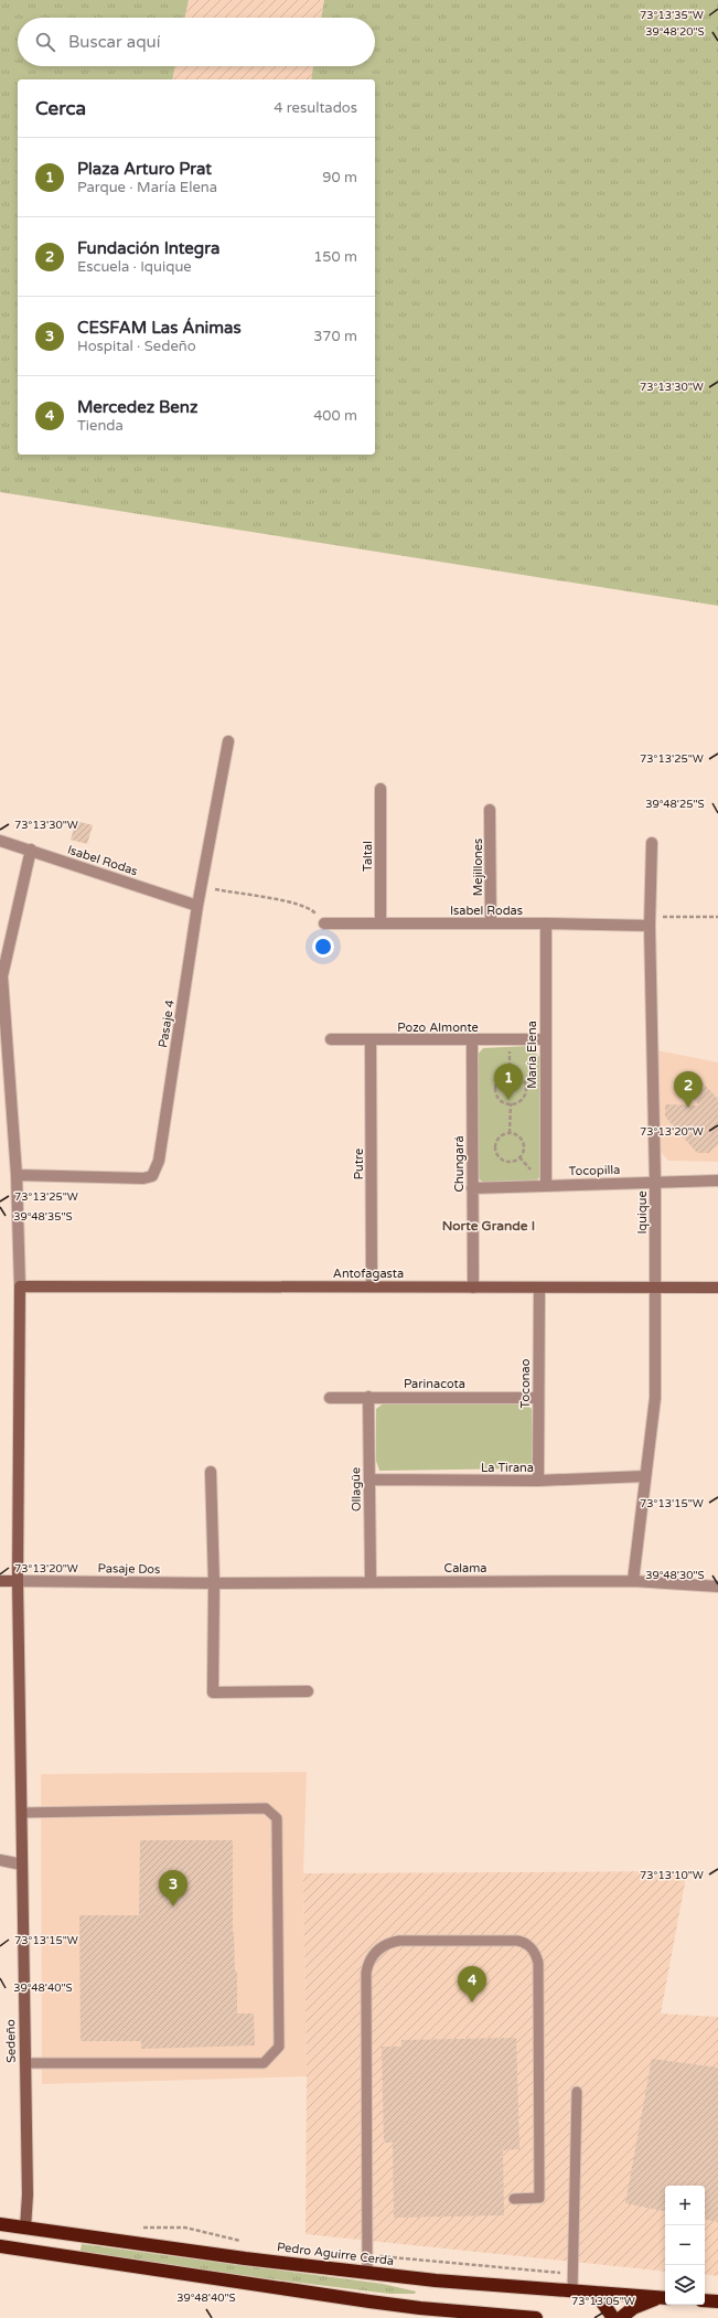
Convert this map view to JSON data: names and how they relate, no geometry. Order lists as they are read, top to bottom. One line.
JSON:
{"streets":{"highway":["Pedro Aguirre Cerda"],"street":["Taltal","Isabel Rodas","Mejillones","Pasaje 4","Pozo Almonte","María Elena","Putre","Chungará","Tocopilla","Iquique","Antofagasta","Parinacota","Toconao","La Tirana","Ollagüe","Calama","Pasaje Dos","Sedeño"]},"crossings":[["Taltal","Isabel Rodas"],["Isabel Rodas","Mejillones"],["Isabel Rodas","Pasaje 4"],["Isabel Rodas","María Elena"],["Isabel Rodas","Iquique"],["Isabel Rodas","Sedeño"],["Pasaje 4","Sedeño"],["Pozo Almonte","María Elena"],["Pozo Almonte","Putre"],["Pozo Almonte","Chungará"],["María Elena","Tocopilla"],["Putre","Antofagasta"],["Chungará","Tocopilla"],["Chungará","Antofagasta"],["Tocopilla","Iquique"],["Iquique","Antofagasta"],["Iquique","La Tirana"],["Iquique","Calama"],["Antofagasta","Toconao"],["Antofagasta","Sedeño"],["Parinacota","Toconao"],["Parinacota","Ollagüe"],["Toconao","La Tirana"],["La Tirana","Ollagüe"],["Ollagüe","Calama"],["Calama","Pasaje Dos"],["Pasaje Dos","Sedeño"],["Sedeño","Pedro Aguirre Cerda"]],"districts":["Norte Grande I"],"page":{"search":"Buscar aquí","heading":["Cerca","4 resultados"],"list":[{"mark":"1","name":"Plaza Arturo Prat","note":"Parque · María Elena","value":"90 m"},{"mark":"2","name":"Fundación Integra","note":"Escuela · Iquique","value":"150 m"},{"mark":"3","name":"CESFAM Las Ánimas","note":"Hospital · Sedeño","value":"370 m"},{"mark":"4","name":"Mercedez Benz","note":"Tienda","value":"400 m"}],"pins":["1","2","3","4"],"map_buttons":["+","−"]},"coordinates":["73°13'35\"W","39°48'20\"S","73°13'30\"W","73°13'25\"W","39°48'25\"S","73°13'20\"W","39°48'35\"S","73°13'15\"W","39°48'30\"S","73°13'10\"W","39°48'40\"S","73°13'05\"W"]}
